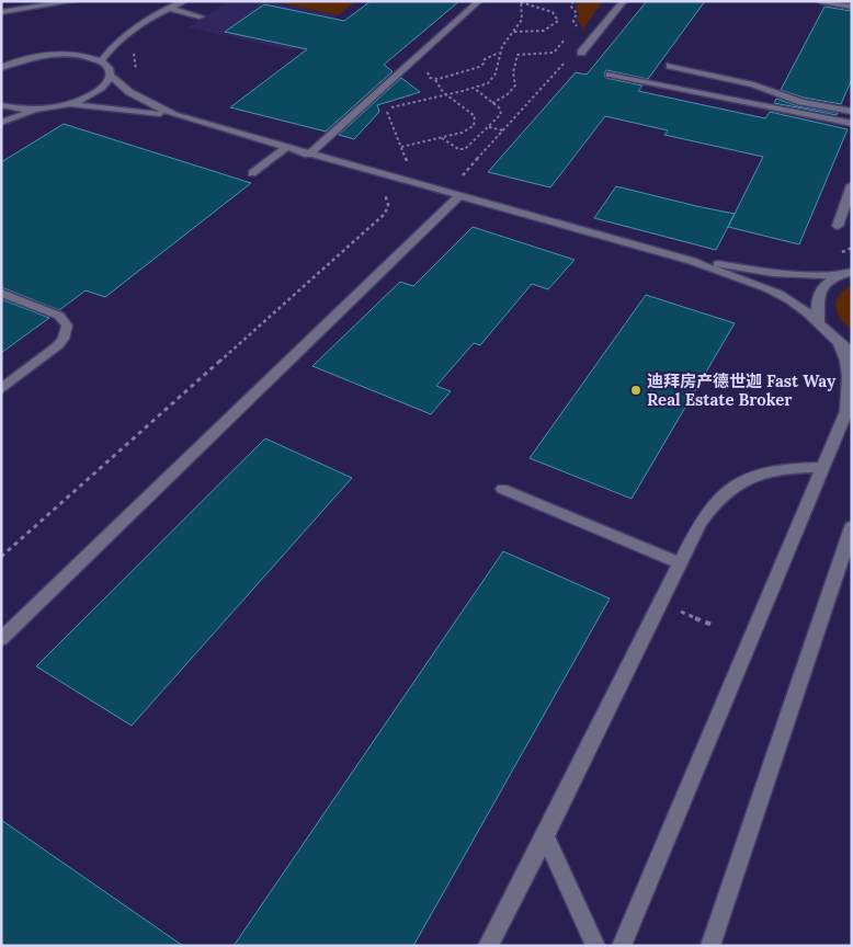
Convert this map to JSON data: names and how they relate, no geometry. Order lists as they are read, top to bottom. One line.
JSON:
{"places":["迪拜房产德世迦 Fast Way Real Estate Broker"]}
